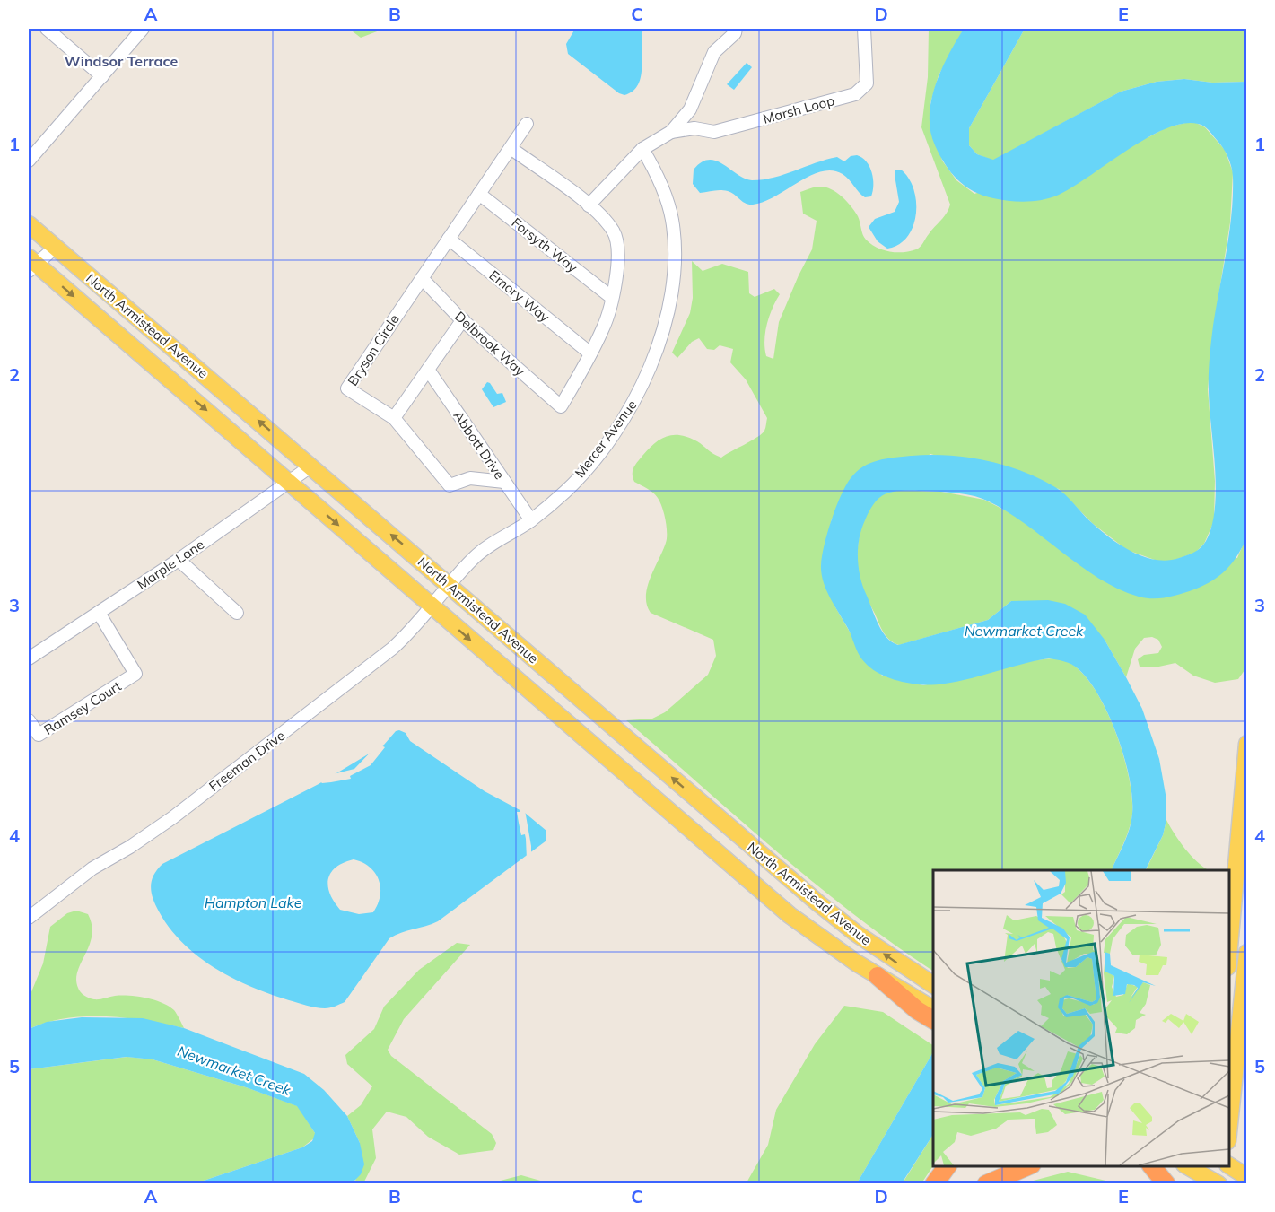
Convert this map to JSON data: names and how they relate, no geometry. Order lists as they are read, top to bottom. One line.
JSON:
{"streets":{"main road":["North Armistead Avenue"],"street":["Marsh Loop","Forsyth Way","Emory Way","Delbrook Way","Bryson Circle","Mercer Avenue","Abbott Drive","Marple Lane","Ramsey Court","Freeman Drive"]},"crossings":[["Marsh Loop","Mercer Avenue"],["Forsyth Way","Bryson Circle"],["Emory Way","Delbrook Way"],["Emory Way","Bryson Circle"],["North Armistead Avenue","Mercer Avenue"],["North Armistead Avenue","Marple Lane"],["North Armistead Avenue","Freeman Drive"],["Delbrook Way","Bryson Circle"],["Bryson Circle","Abbott Drive"],["Mercer Avenue","Abbott Drive"],["Mercer Avenue","Freeman Drive"],["Marple Lane","Ramsey Court"]],"districts":["Windsor Terrace"],"water":["Newmarket Creek","Hampton Lake"],"grid":{"columns":["A","B","C","D","E"],"rows":["1","2","3","4","5"]}}
